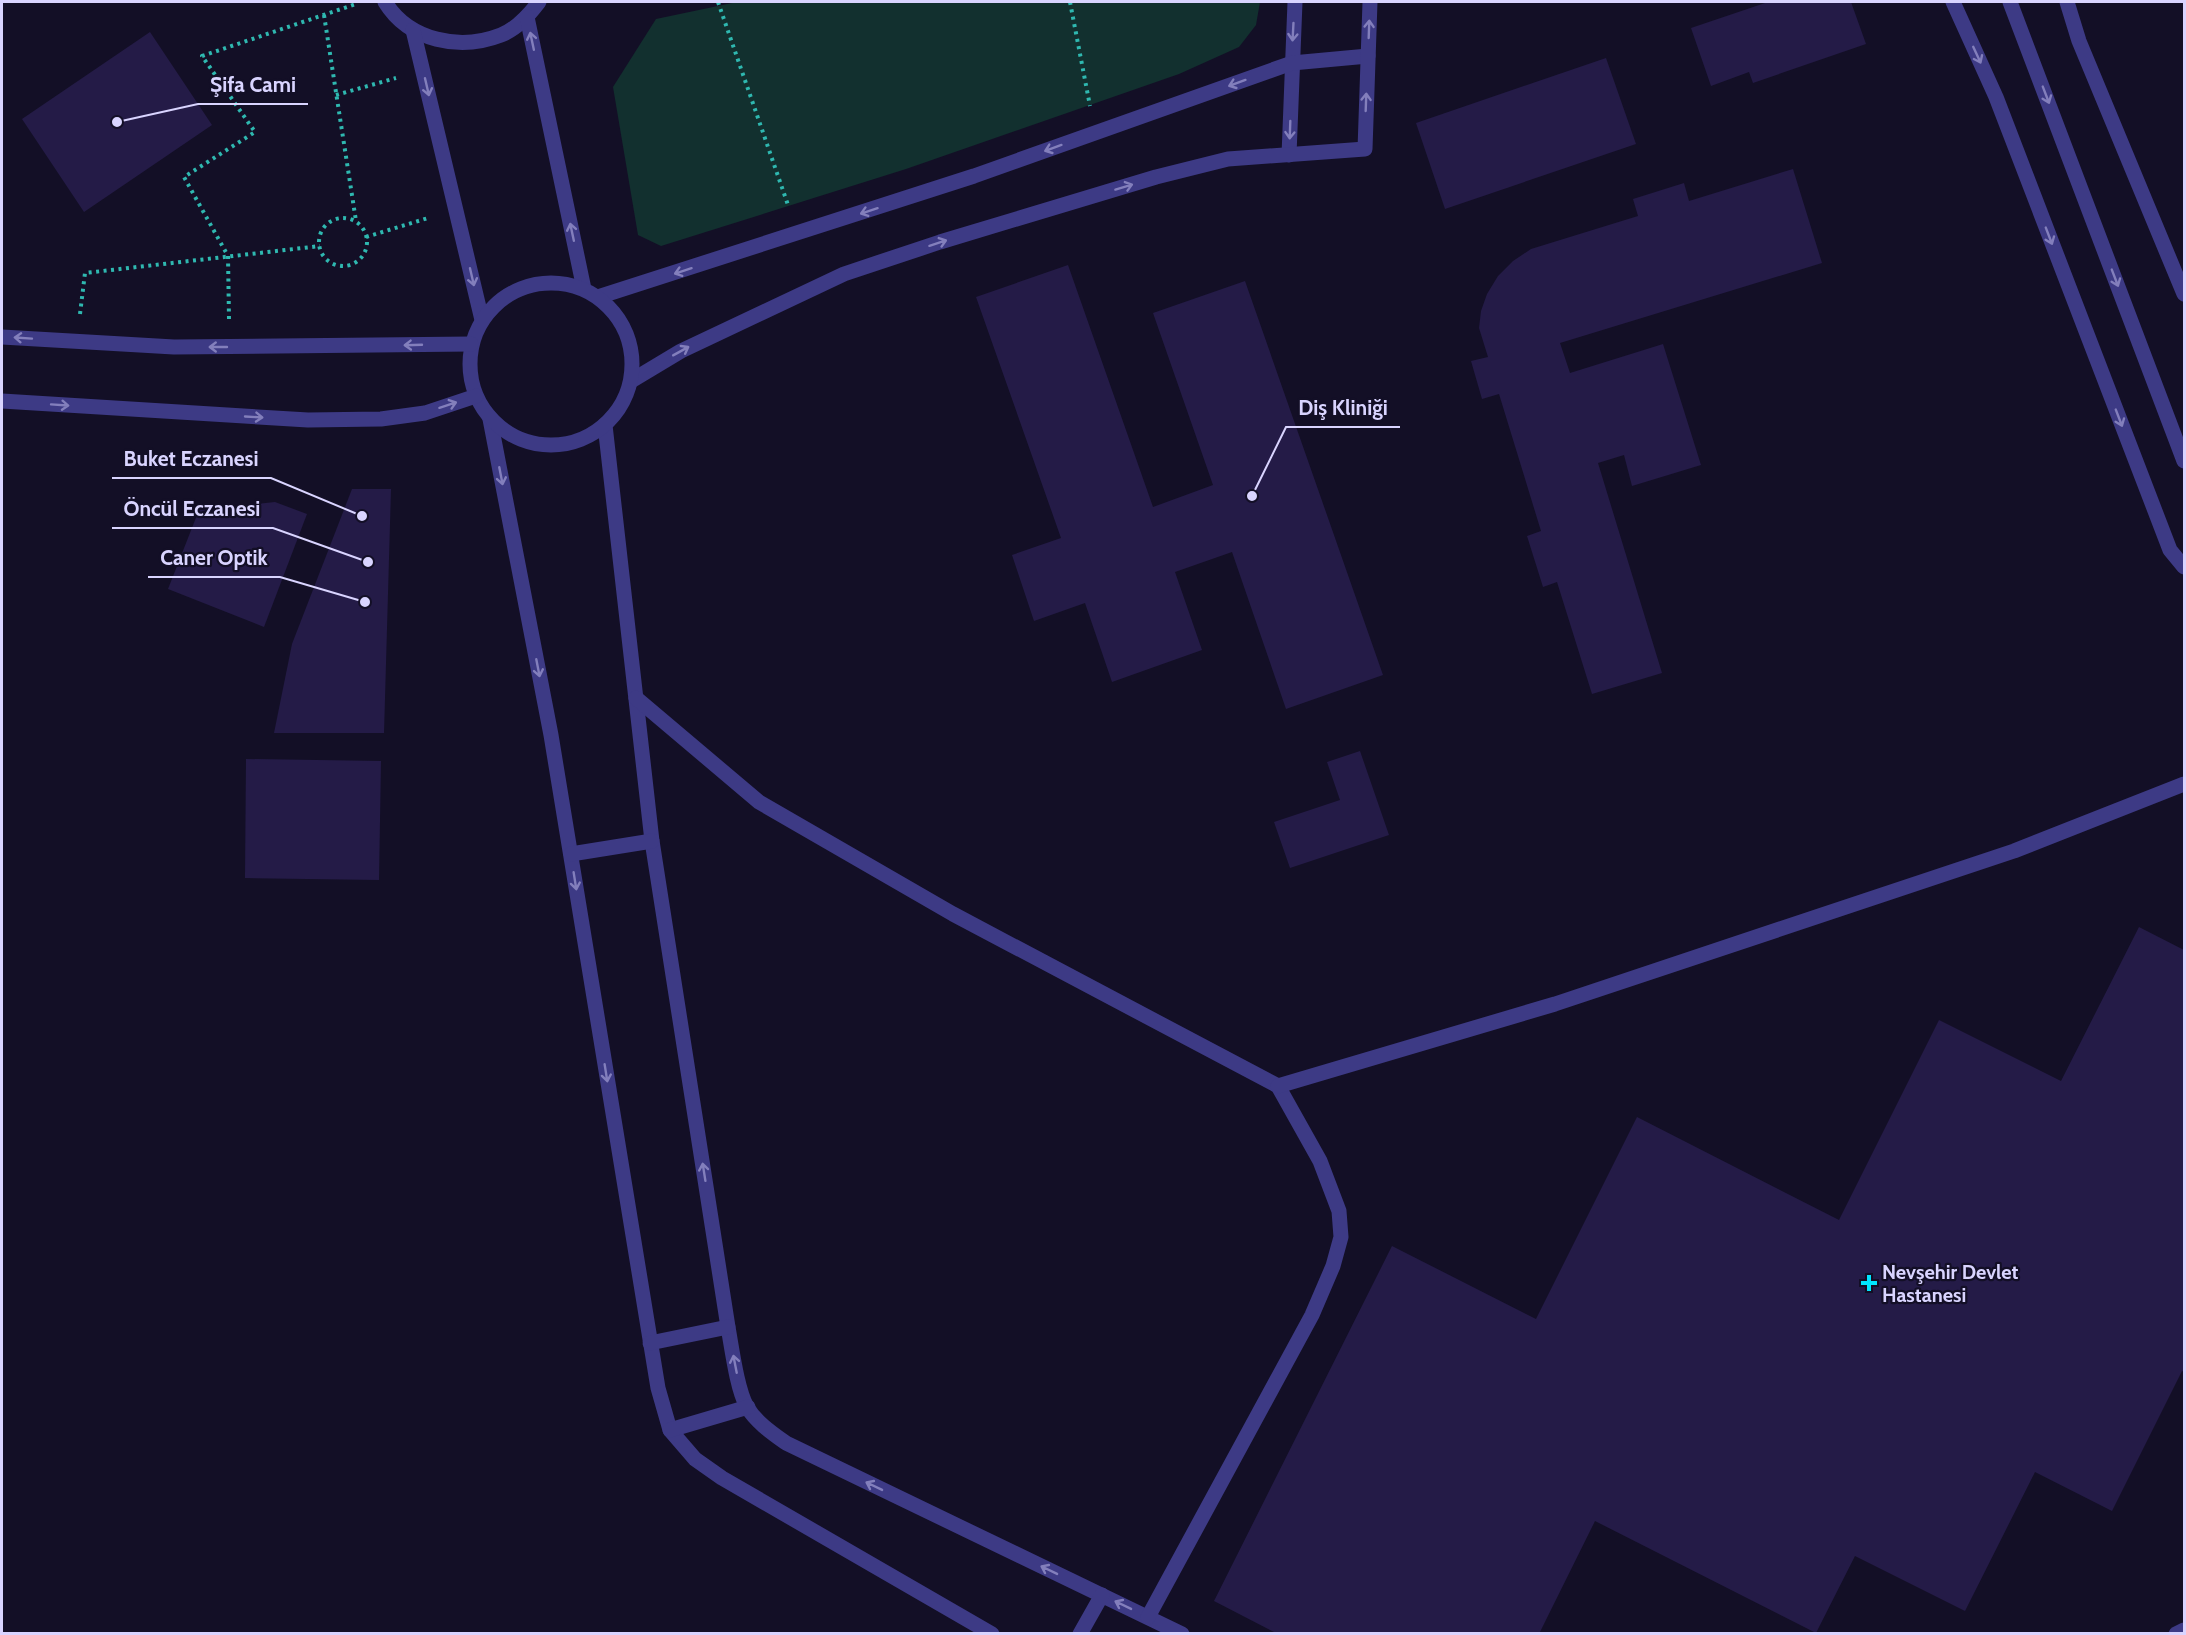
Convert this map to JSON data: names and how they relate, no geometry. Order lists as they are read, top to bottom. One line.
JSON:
{"places":{"other":["Şifa Cami","Diş Kliniği","Buket Eczanesi","Öncül Eczanesi","Caner Optik"],"health":["Nevşehir Devlet Hastanesi"]}}
